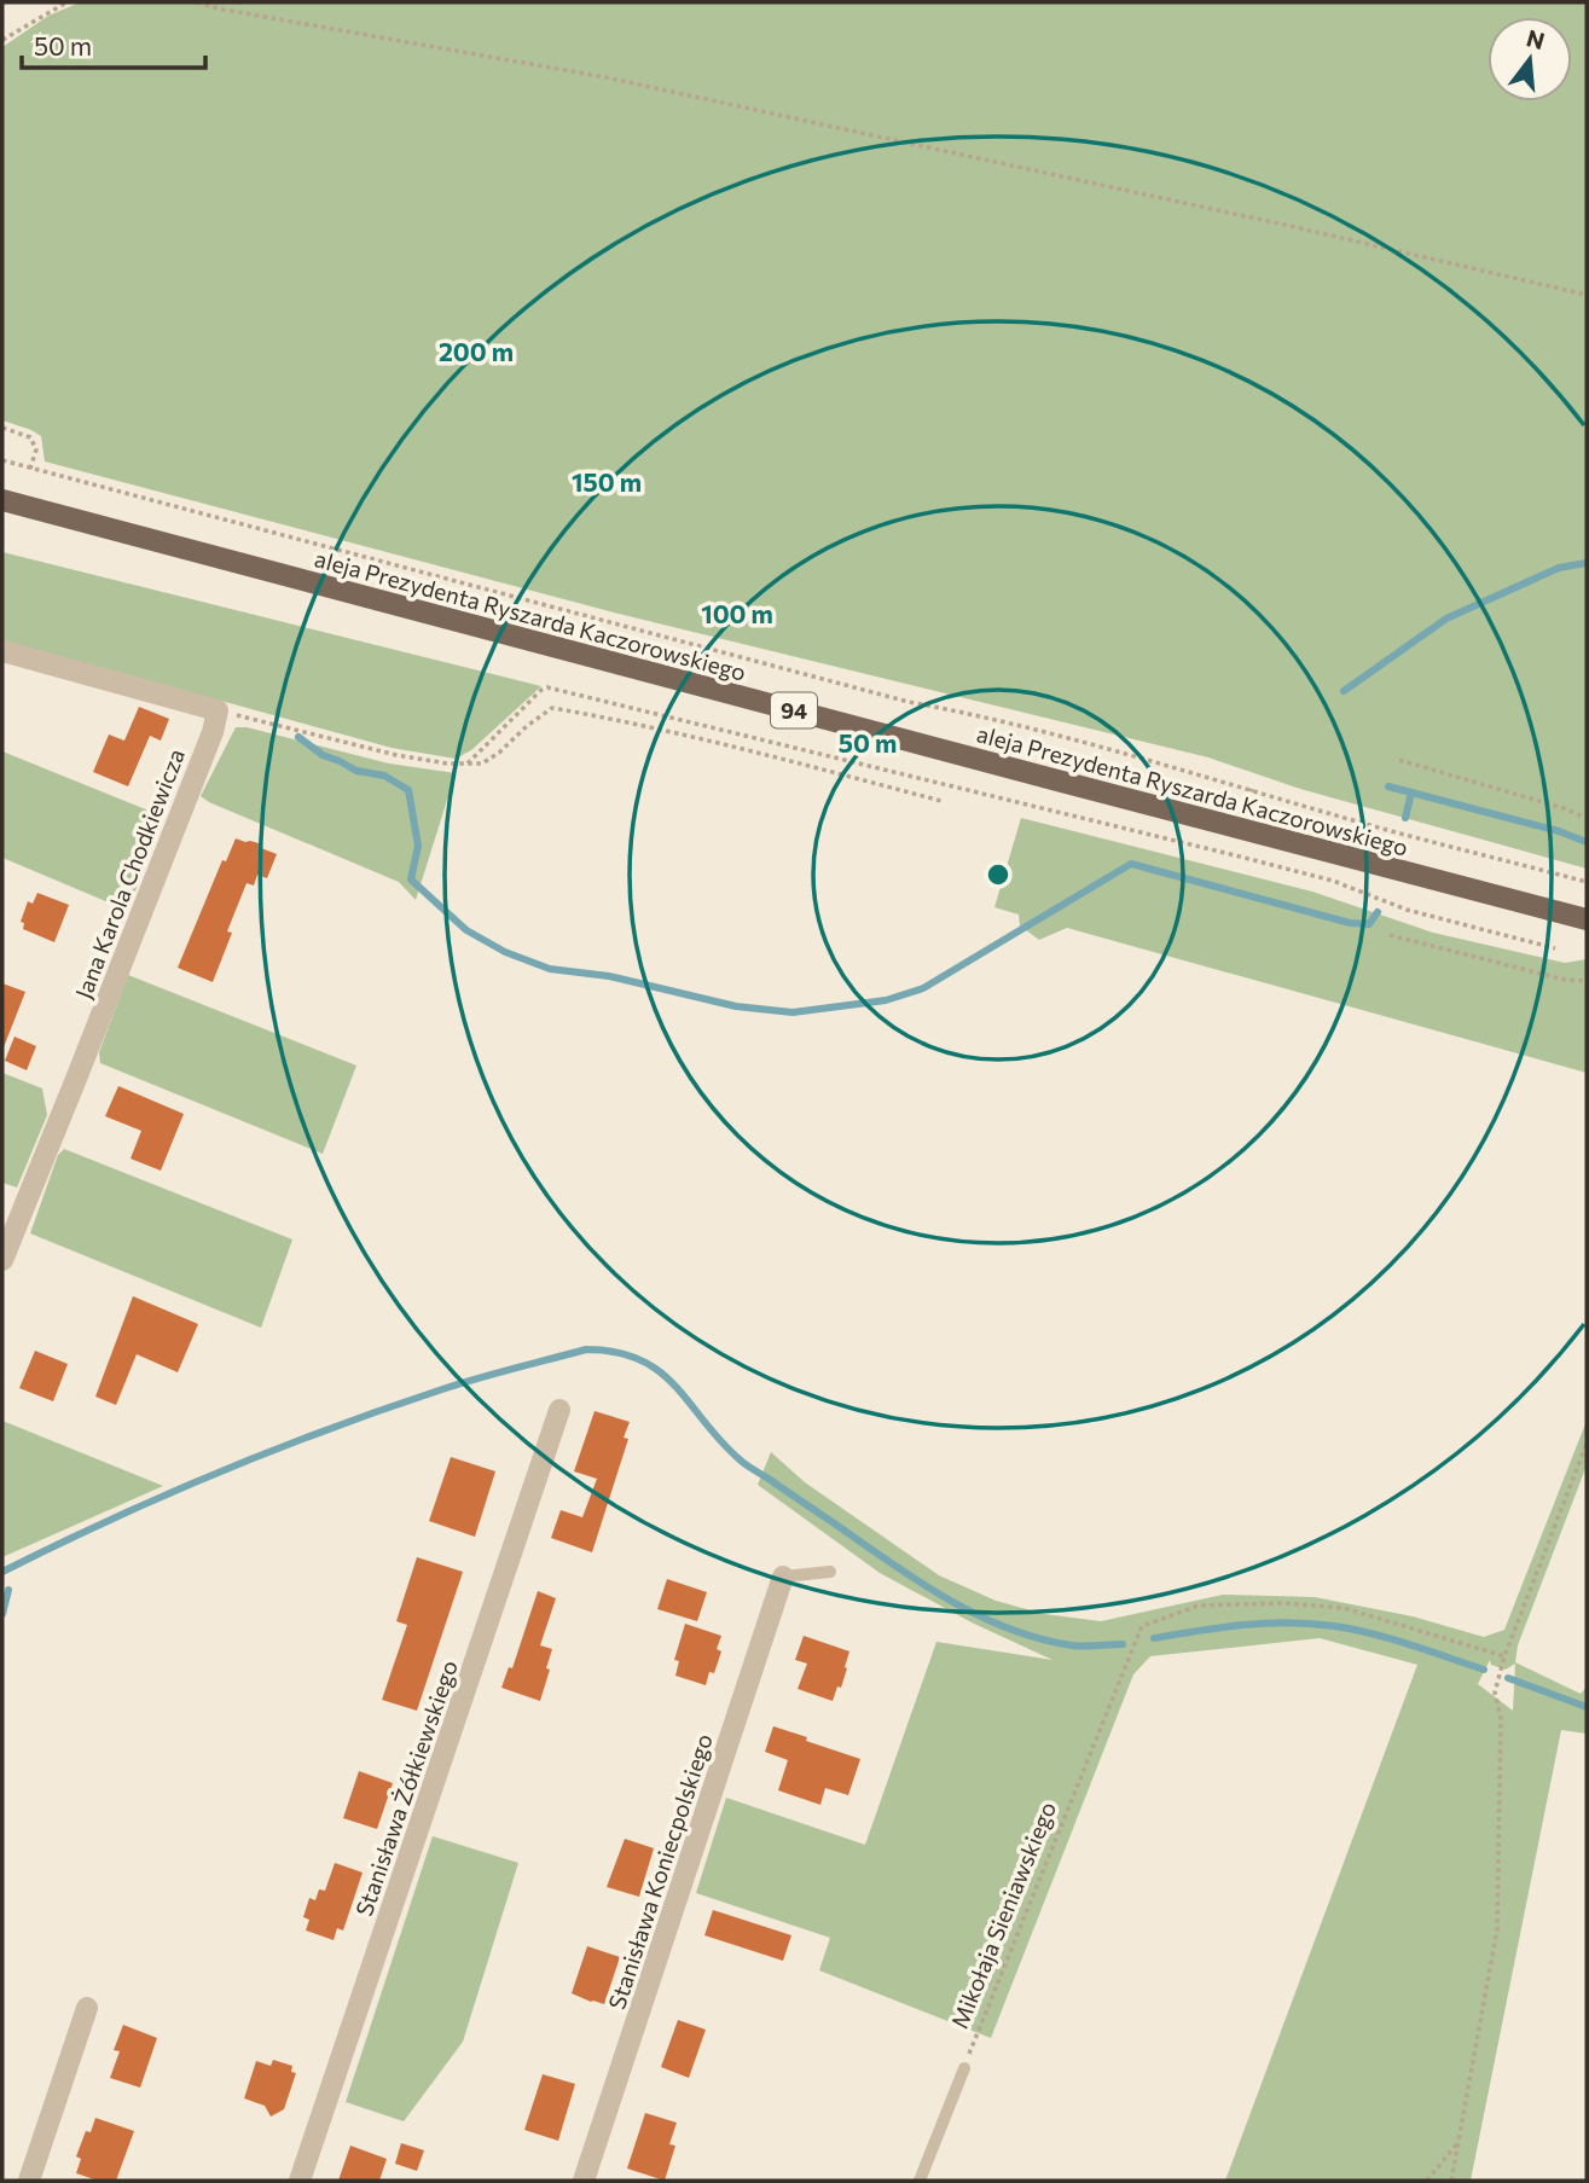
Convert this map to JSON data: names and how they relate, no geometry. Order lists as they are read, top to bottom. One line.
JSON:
{"streets":{"main road":["aleja Prezydenta Ryszarda Kaczorowskiego","94"],"street":["Jana Karola Chodkiewicza","Stanisława Żółkiewskiego","Stanisława Koniecpolskiego"],"path":["Mikołaja Sieniawskiego"]},"scale_bar":"50 m","north":"top","rings":["200 m","150 m","100 m","50 m"]}
